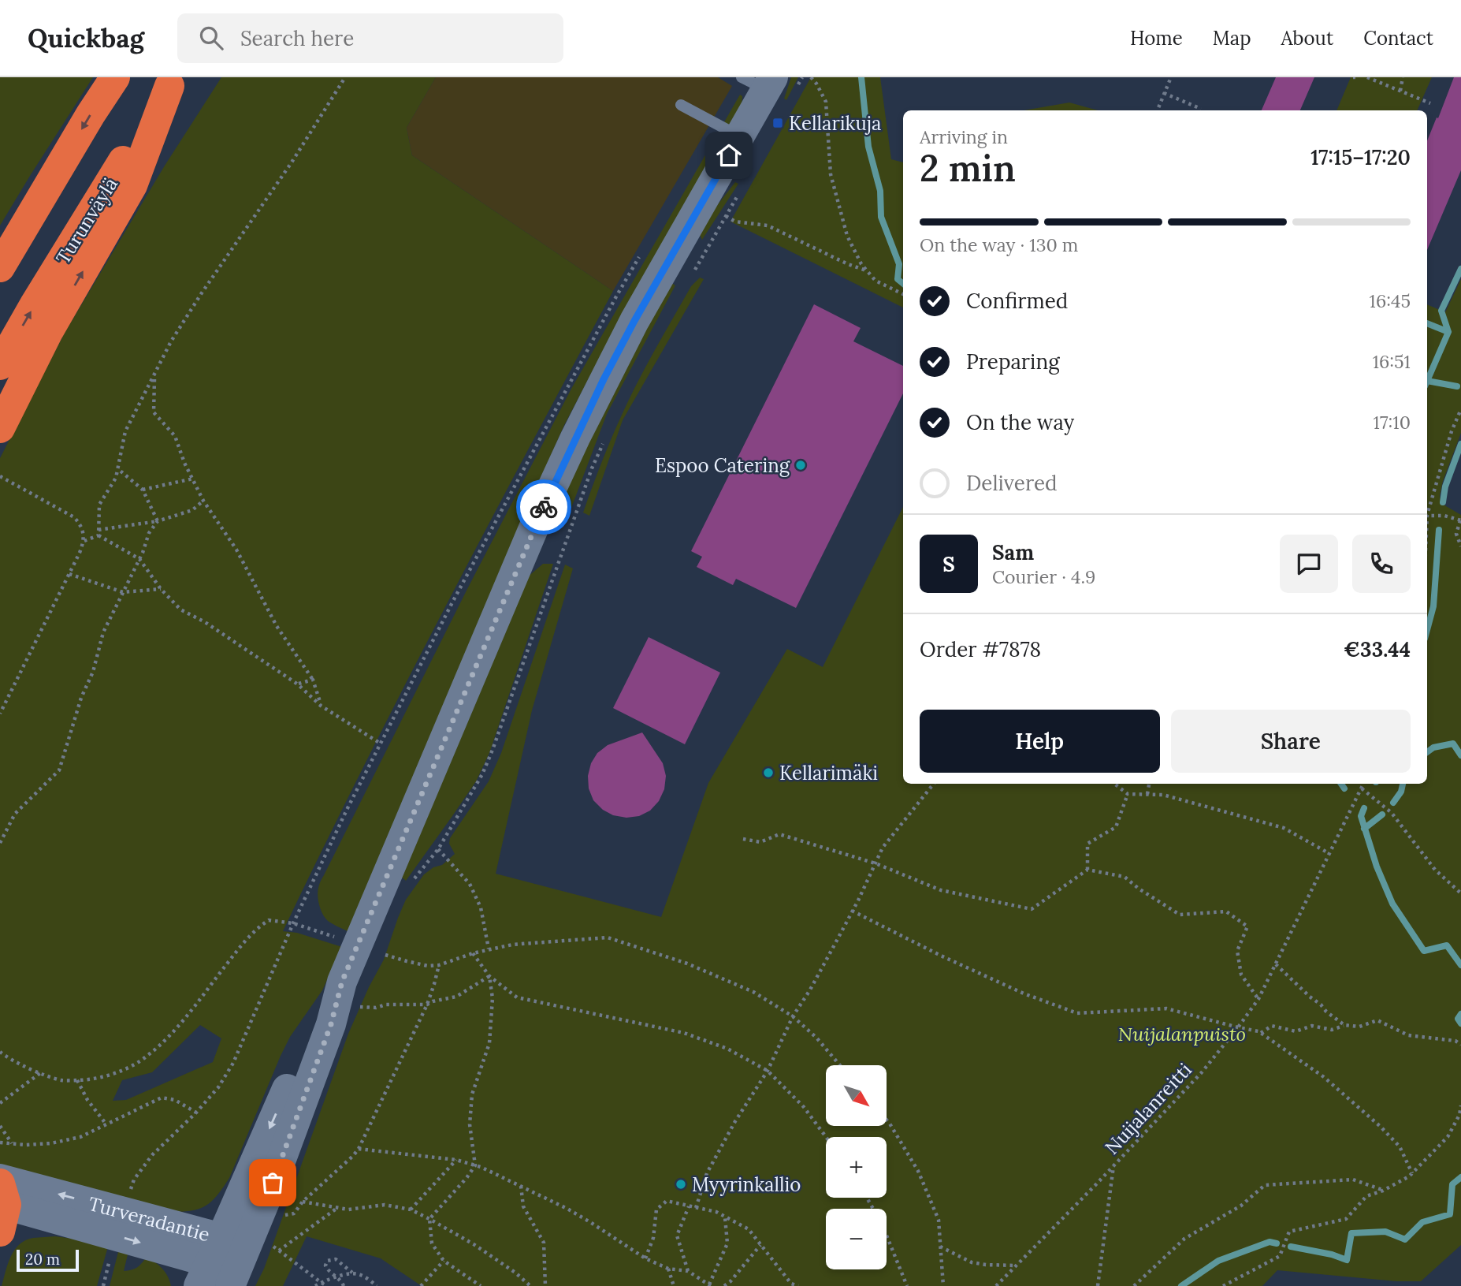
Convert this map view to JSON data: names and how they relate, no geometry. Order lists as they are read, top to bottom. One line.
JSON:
{"streets":{"highway":["Turunväylä"],"main road":["Turveradantie"],"path":["Nuijalanreitti"]},"parks":["Nuijalanpuisto"],"places":{"transit":["Kellarikuja"],"other":["Espoo Catering","Kellarimäki","Myyrinkallio"]},"scale_bar":"20 m","north":"bottom right","page":{"header":"Quickbag","search":"Search here","nav":["Home","Map","About","Contact"],"heading":["2 min","Arriving in","17:15–17:20"],"panel":["Sam","Courier · 4.9","Order #7878","€33.44"],"bar":"On the way · 130 m","list":[["Confirmed","16:45"],["Preparing","16:51"],["On the way","17:10"],"Delivered"],"round":"S","buttons":["Help","Share"],"map_buttons":["+","−"],"scale":"20 m"}}
